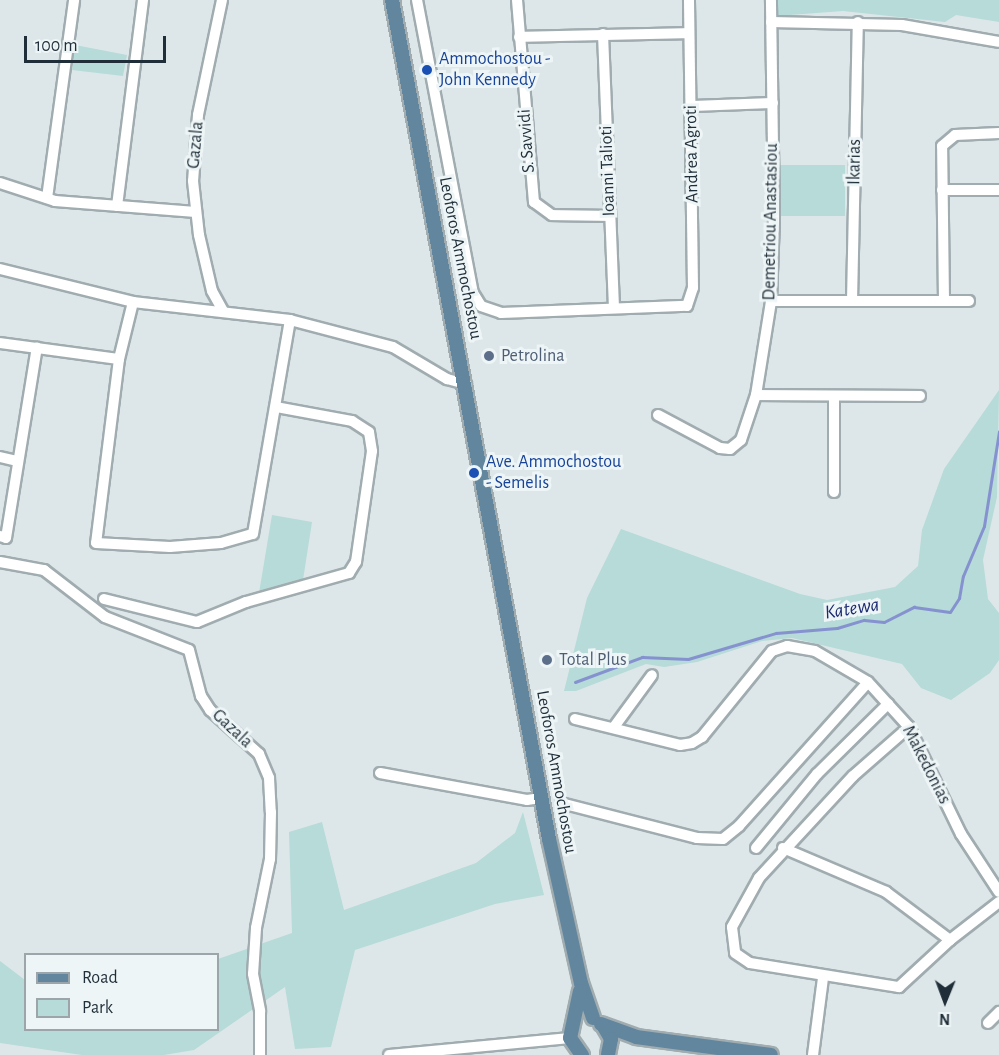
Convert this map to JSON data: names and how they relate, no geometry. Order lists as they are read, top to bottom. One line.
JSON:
{"streets":{"main road":["Leoforos Ammochostou"],"street":["S. Savvidi","Gazala","Andrea Agroti","Ikarias","Ioanni Talioti","Demetriou Anastasiou","Makedonias"]},"crossings":[["S. Savvidi","Ioanni Talioti"],["Andrea Agroti","Ioanni Talioti"]],"water":["Katewa"],"places":["Ammochostou - John Kennedy","Petrolina","Ave. Ammochostou - Semelis","Total Plus"],"legend":["Road","Park"],"scale_bar":"100 m","north":"bottom"}
